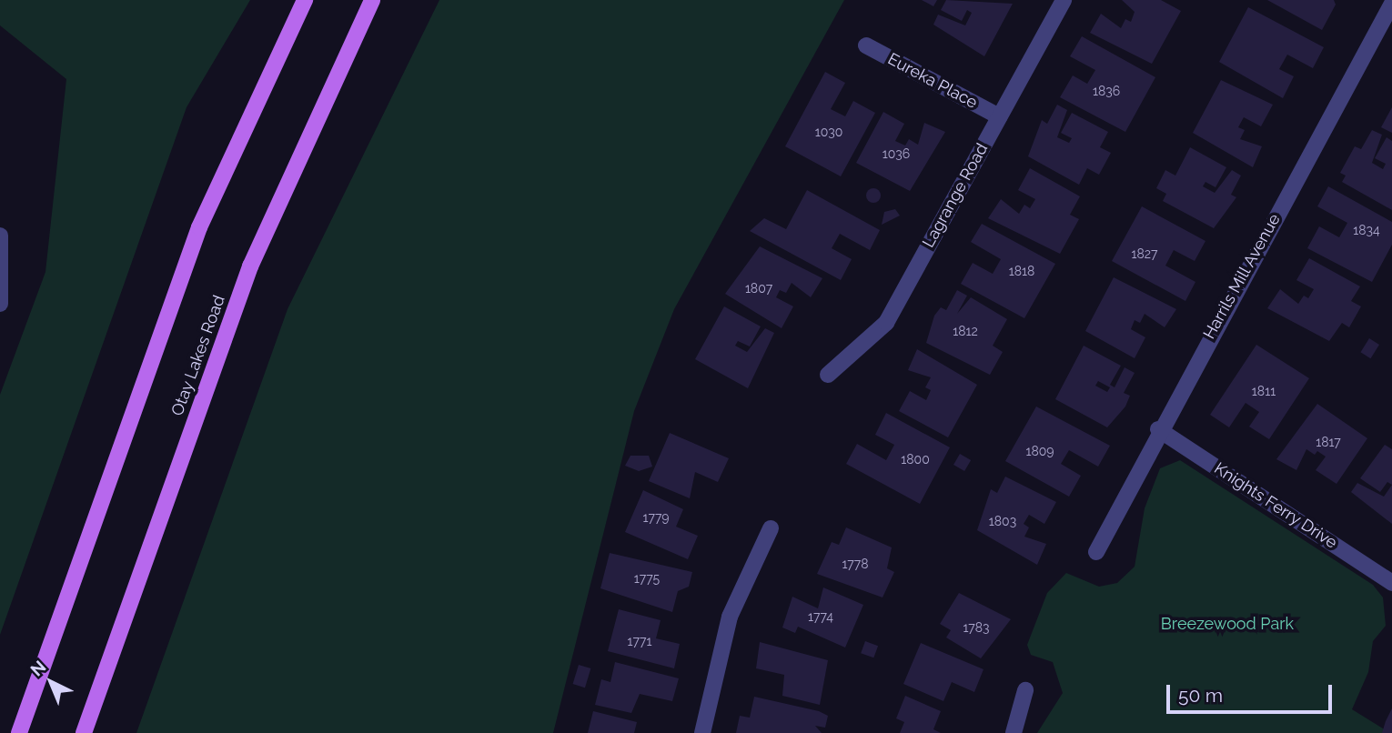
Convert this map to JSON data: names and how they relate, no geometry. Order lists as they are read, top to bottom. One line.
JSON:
{"streets":{"main road":["Otay Lakes Road"],"street":["Eureka Place","Lagrange Road","Harrils Mill Avenue","Knights Ferry Drive"]},"crossings":[["Eureka Place","Lagrange Road"],["Harrils Mill Avenue","Knights Ferry Drive"]],"parks":["Breezewood Park"],"house_numbers":["1836","1030","1036","1834","1827","1818","1807","1812","1811","1817","1809","1800","1779","1803","1778","1775","1774","1783","1771"],"scale_bar":"50 m","north":"top left"}
